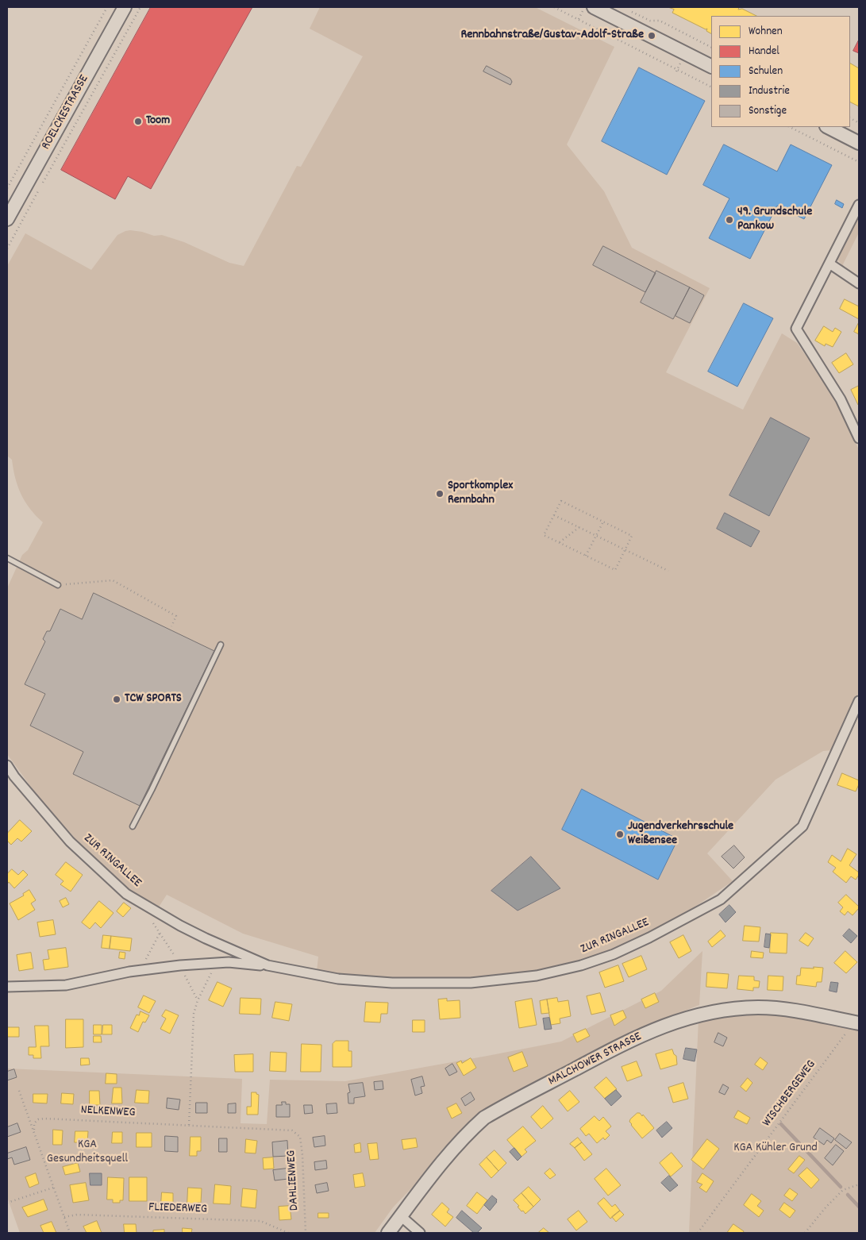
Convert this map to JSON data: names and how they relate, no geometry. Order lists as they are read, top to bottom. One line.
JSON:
{"streets":{"street":["ROELCKESTRASSE","ZUR RINGALLEE","MALCHOWER STRASSE"],"path":["WISCHBERGEWEG","NELKENWEG","DAHLIENWEG","FLIEDERWEG"]},"crossings":[["MALCHOWER STRASSE","WISCHBERGEWEG"],["NELKENWEG","DAHLIENWEG"]],"parks":["KGA Gesundheitsquell","KGA Kühler Grund"],"places":["Rennbahnstraße/Gustav-Adolf-Straße","Toom","49. Grundschule Pankow","Sportkomplex Rennbahn","TCW SPORTS","Jugendverkehrsschule Weißensee"],"legend":["Wohnen","Handel","Schulen","Industrie","Sonstige"]}
